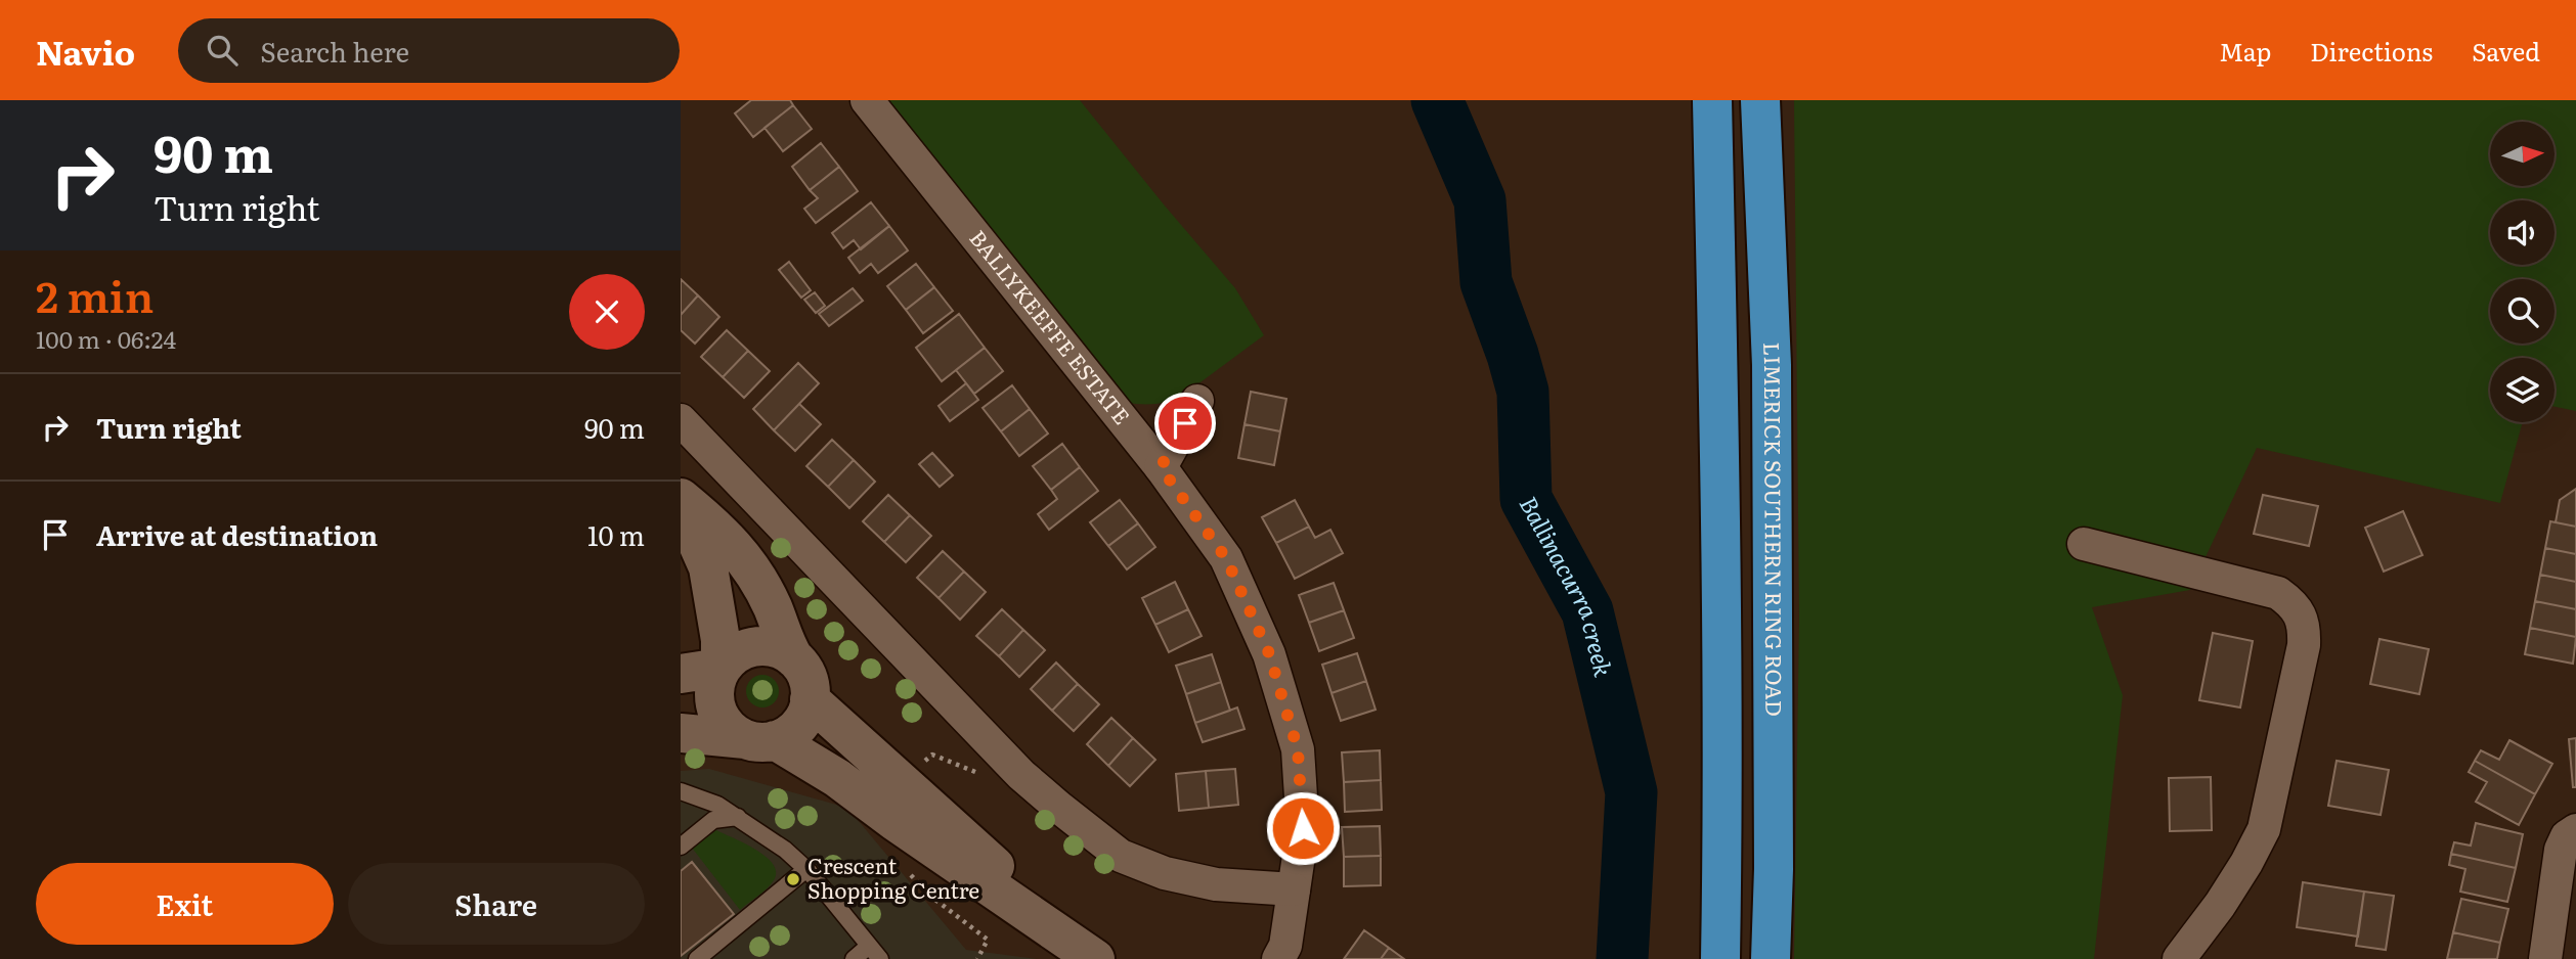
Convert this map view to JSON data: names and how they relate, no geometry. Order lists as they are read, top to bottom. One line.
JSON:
{"streets":{"highway":["LIMERICK SOUTHERN RING ROAD"],"street":["BALLYKEEFFE ESTATE"]},"water":["Ballinacurra creek"],"places":["Crescent Shopping Centre"],"north":"right","page":{"header":"Navio","search":"Search here","nav":["Map","Directions","Saved"],"turn":["90 m","Turn right"],"heading":["2 min","100 m · 06:24"],"list":[{"name":"Turn right","value":"90 m"},{"name":"Arrive at destination","value":"10 m"}],"buttons":["Exit","Share"]}}
